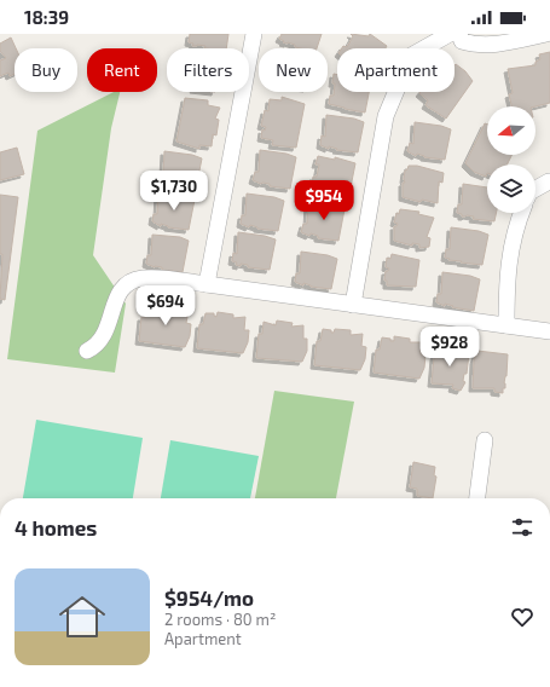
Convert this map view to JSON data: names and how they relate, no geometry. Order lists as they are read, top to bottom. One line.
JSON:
{"north":"left","page":{"status":"18:39","chip":["Buy","Rent","Filters","New","Apartment"],"price":["$1,730","$954","$694","$928"],"heading":"4 homes","list":[{"name":"$954/mo","note":"2 rooms · 80 m² · Apartment"}]}}
